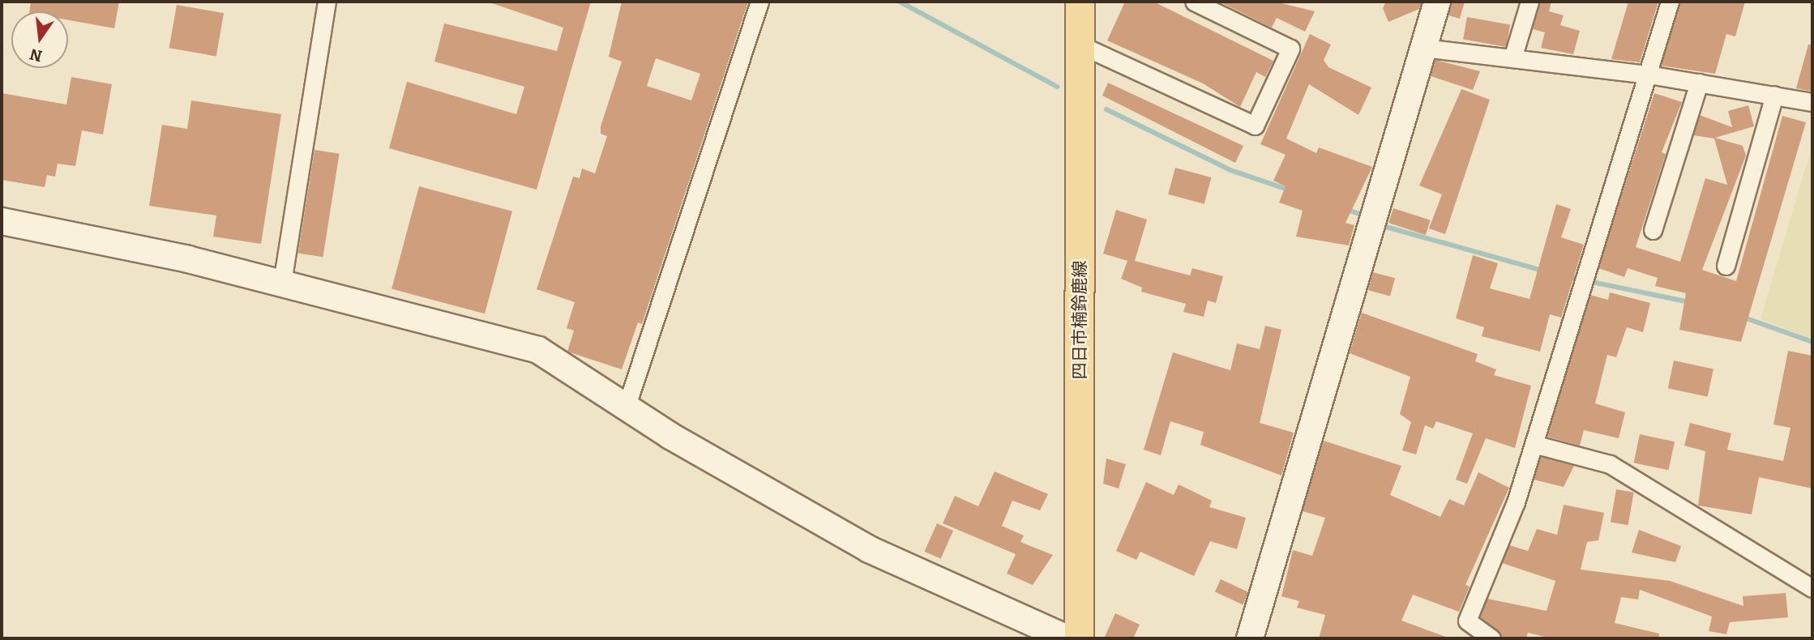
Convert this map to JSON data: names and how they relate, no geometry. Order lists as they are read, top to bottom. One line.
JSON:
{"streets":{"main road":["四日市楠鈴鹿線"]},"north":"bottom"}
